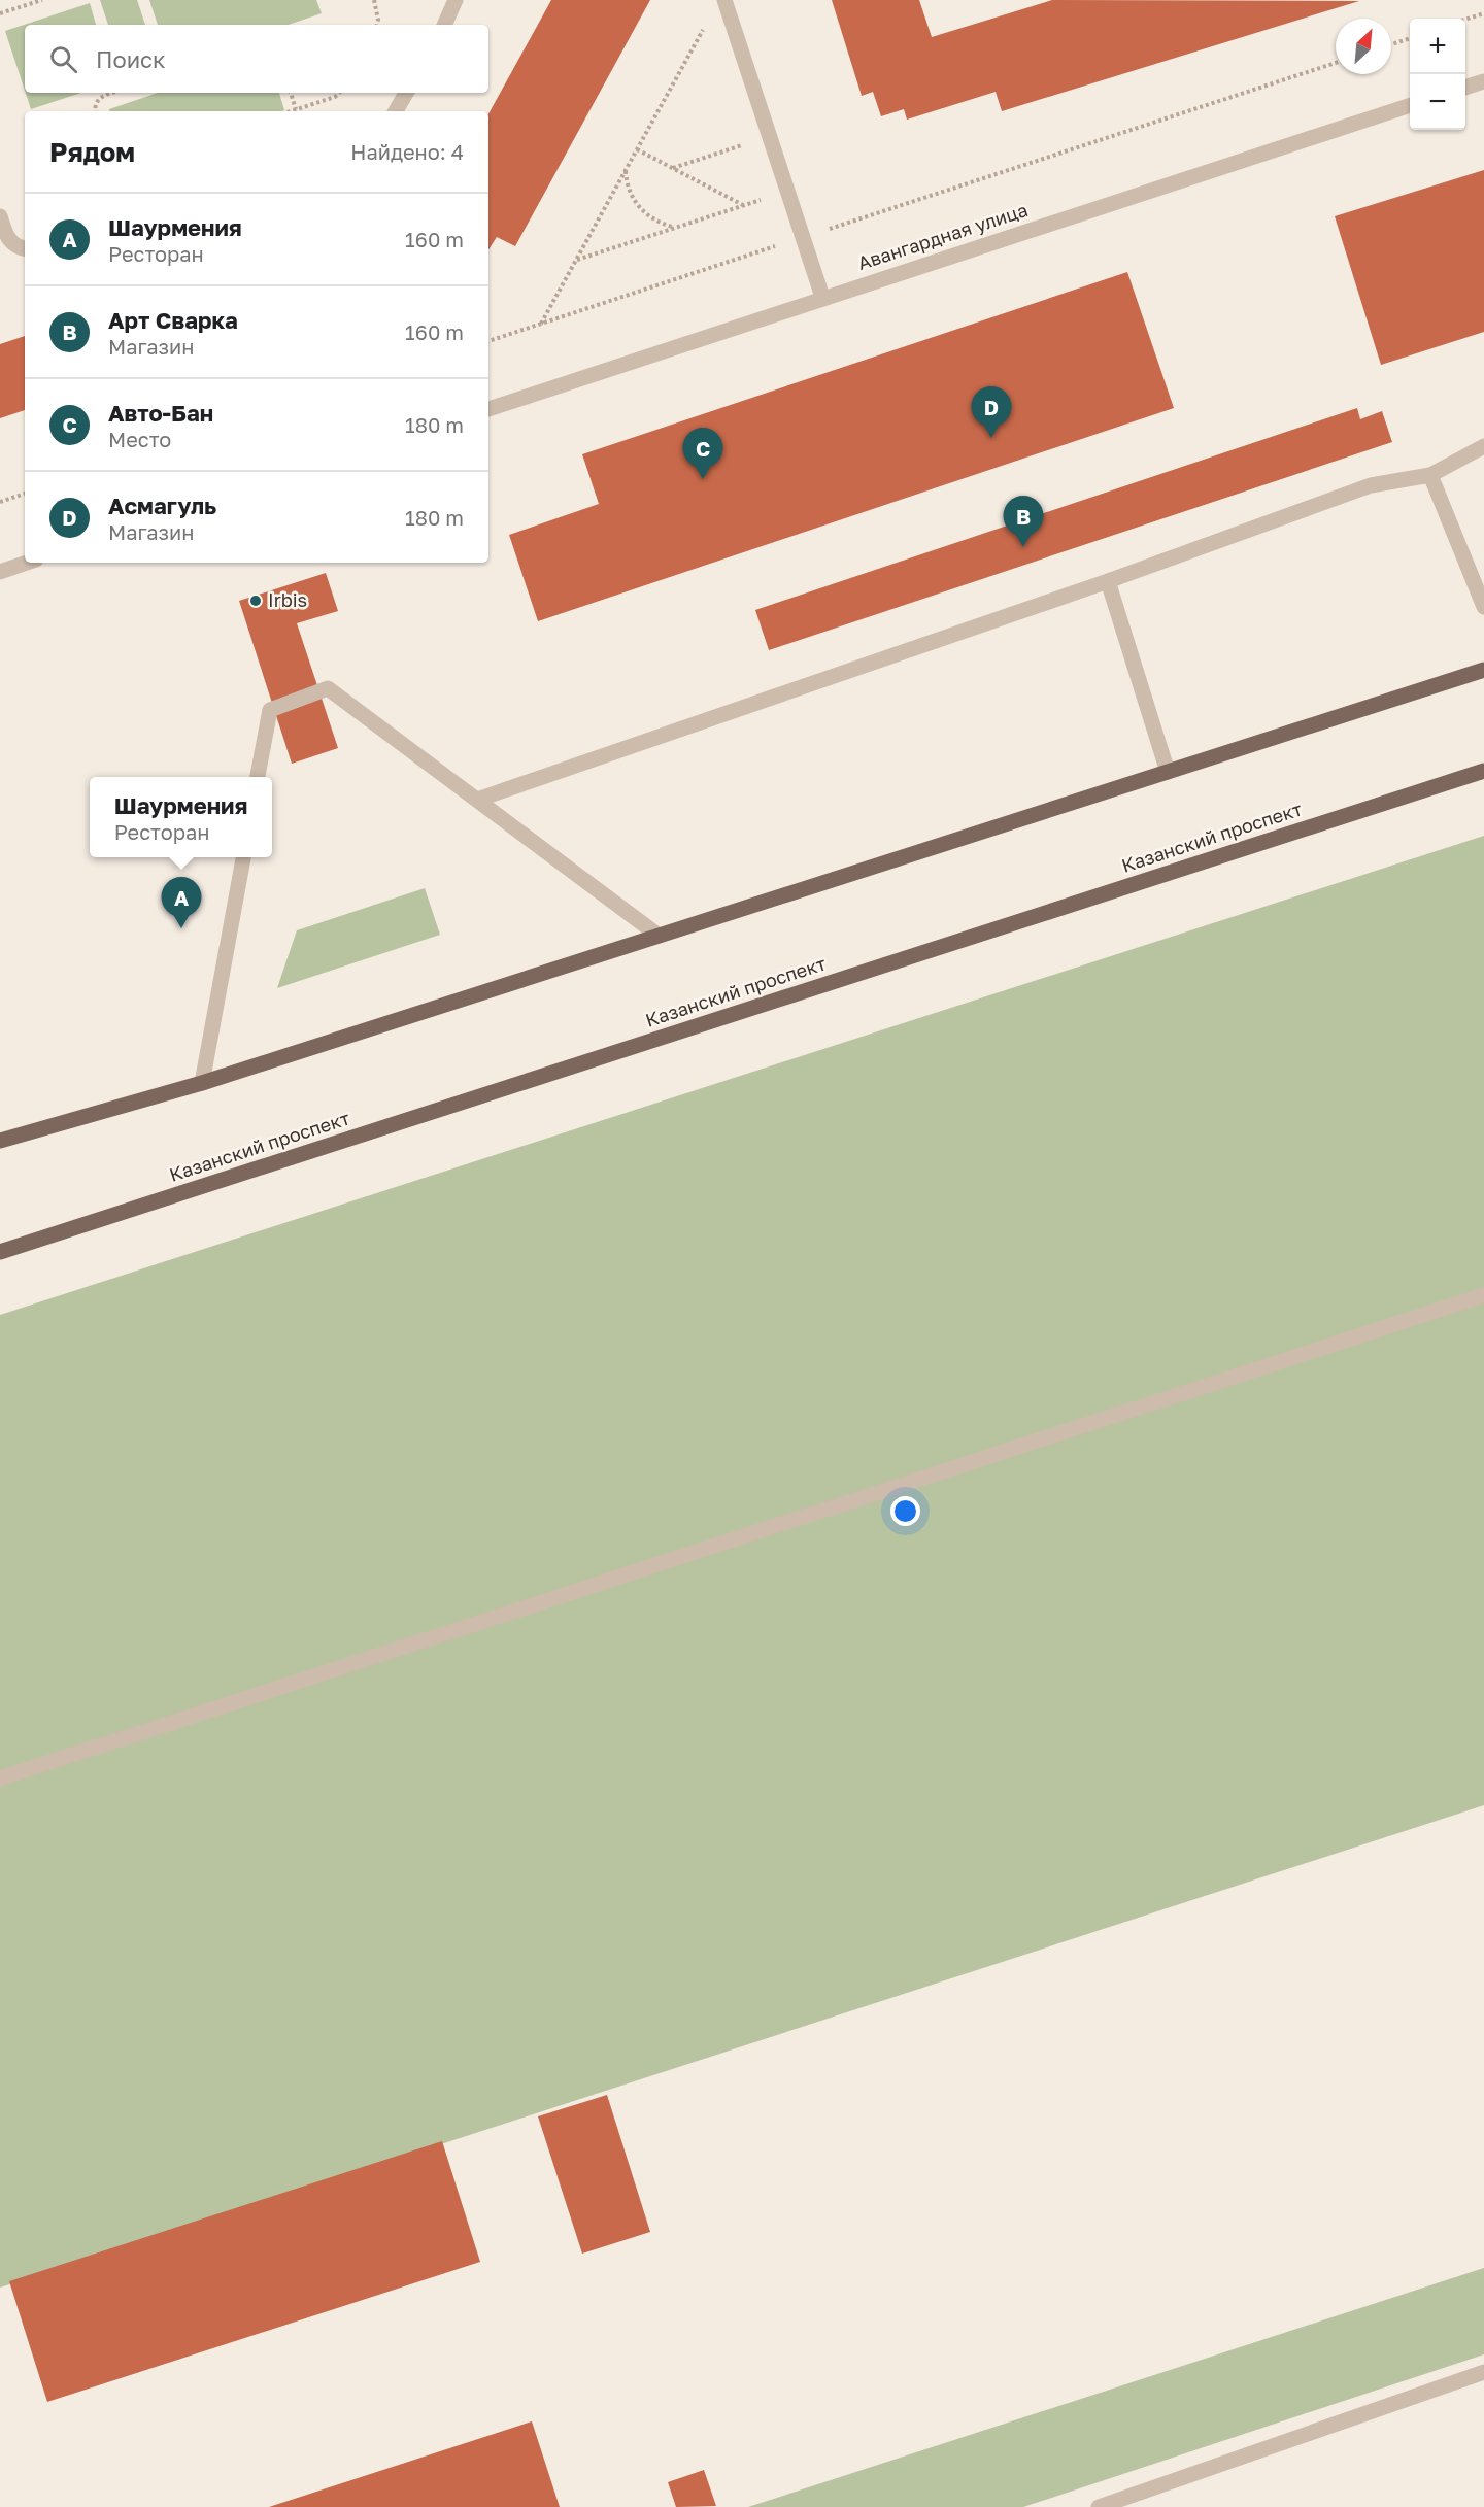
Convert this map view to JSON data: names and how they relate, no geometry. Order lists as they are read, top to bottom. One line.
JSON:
{"streets":{"main road":["Казанский проспект"],"street":["Авангардная улица"]},"places":["Irbis"],"north":"top right","page":{"map_buttons":["+","−"],"search":"Поиск","heading":["Рядом","Найдено: 4"],"list":[{"mark":"A","name":"Шаурмения","note":"Ресторан","value":"160 m"},{"mark":"B","name":"Арт Сварка","note":"Магазин","value":"160 m"},{"mark":"C","name":"Авто-Бан","note":"Место","value":"180 m"},{"mark":"D","name":"Асмагуль","note":"Магазин","value":"180 m"}],"pins":["D","C","B","A"],"popup":["Шаурмения","Ресторан"]}}
